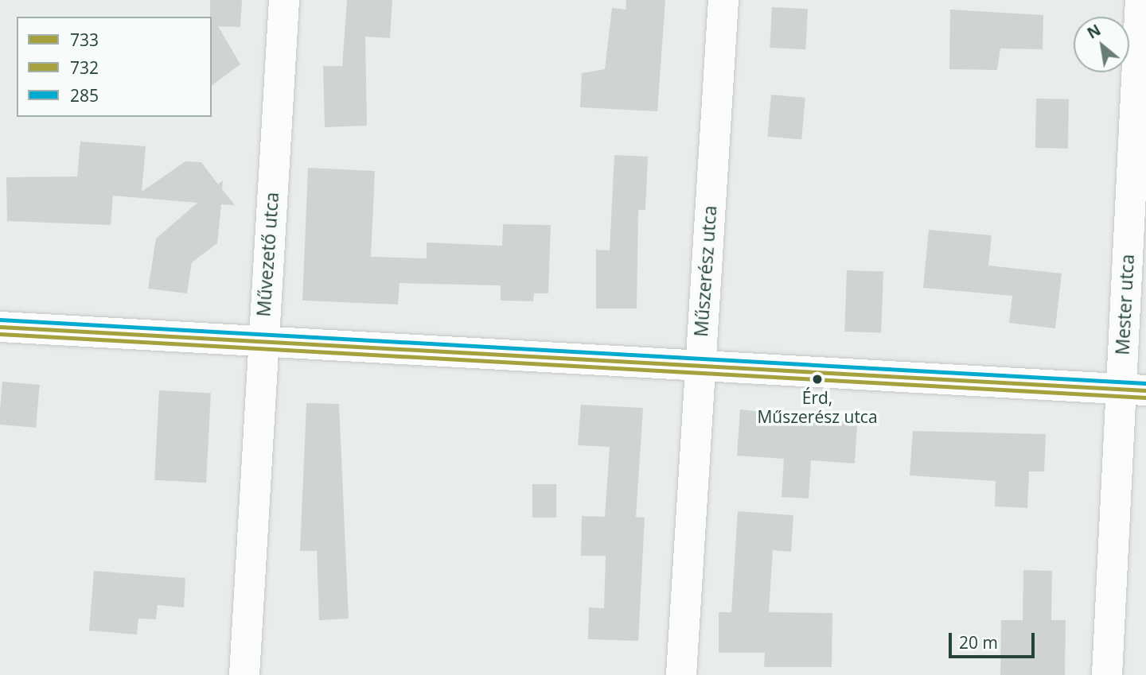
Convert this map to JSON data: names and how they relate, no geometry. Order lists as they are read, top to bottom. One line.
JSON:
{"streets":{"street":["Művezető utca","Műszerész utca","Mester utca"]},"places":["Érd, Műszerész utca"],"lines":["transit line 285","transit line 733","transit line 732"],"legend":["733","732","285"],"scale_bar":"20 m","north":"top left"}
